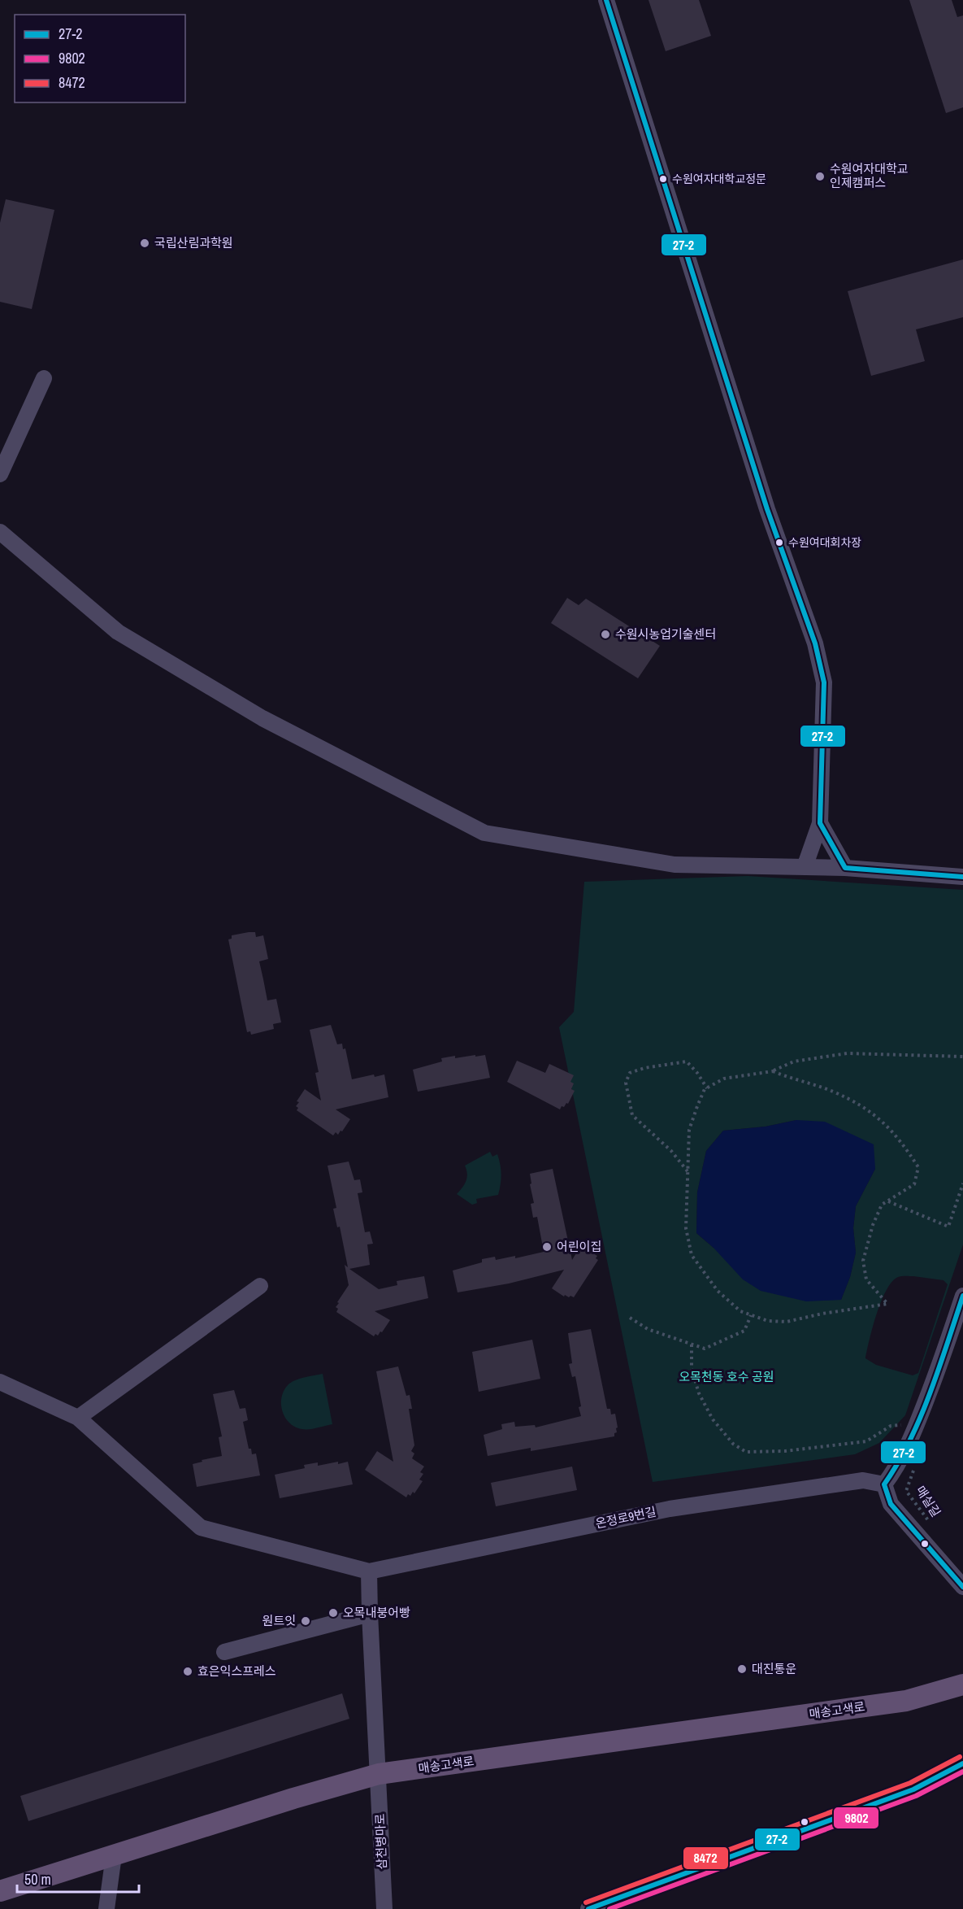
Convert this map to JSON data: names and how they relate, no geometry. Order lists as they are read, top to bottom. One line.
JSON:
{"streets":{"main road":["매송고색로"],"street":["온정로9번길","삼천병마로"],"path":["매실길"]},"crossings":[["온정로9번길","삼천병마로"],["매송고색로","삼천병마로"]],"parks":["오목천동 호수 공원"],"places":["수원여자대학교 인제캠퍼스","수원여자대학교정문","국립산림과학원","수원여대회차장","수원시농업기술센터","어린이집","오목내붕어빵","원트잇","대진통운","효은익스프레스"],"lines":["transit line 27-2","transit line 8472","transit line 9802"],"legend":["27-2","9802","8472"],"scale_bar":"50 m"}
